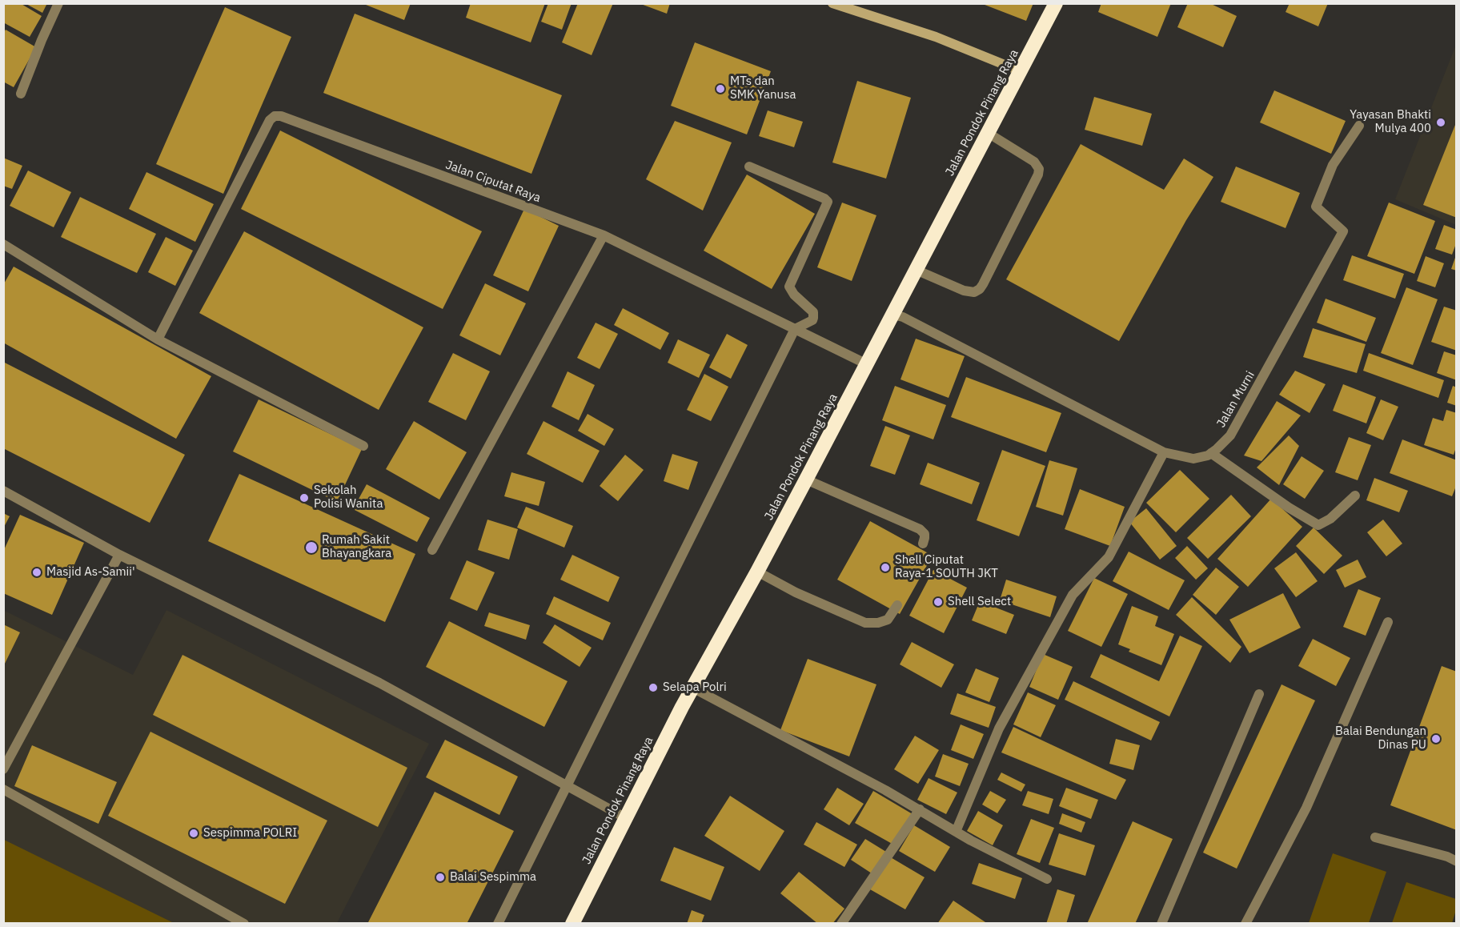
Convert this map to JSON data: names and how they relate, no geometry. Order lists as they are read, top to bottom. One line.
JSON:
{"streets":{"highway":["Jalan Pondok Pinang Raya"],"street":["Jalan Ciputat Raya","Jalan Murni"]},"places":["MTs dan SMK Yanusa","Yayasan Bhakti Mulya 400","Sekolah Polisi Wanita","Rumah Sakit Bhayangkara","Shell Ciputat Raya-1 SOUTH JKT","Masjid As-Samii'","Shell Select","Selapa Polri","Balai Bendungan Dinas PU","Sespimma POLRI","Balai Sespimma"]}
